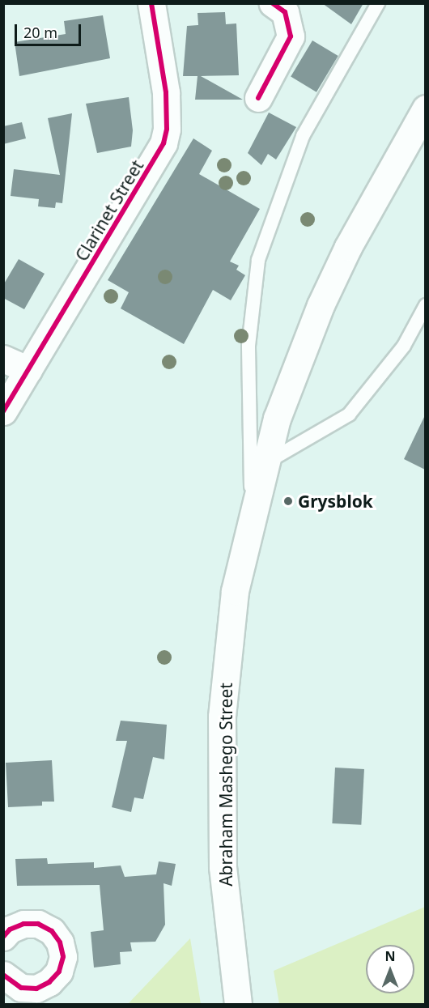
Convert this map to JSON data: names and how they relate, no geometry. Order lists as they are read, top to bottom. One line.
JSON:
{"streets":{"main road":["Clarinet Street","Abraham Mashego Street"]},"places":["Grysblok"],"scale_bar":"20 m","north":"top"}
